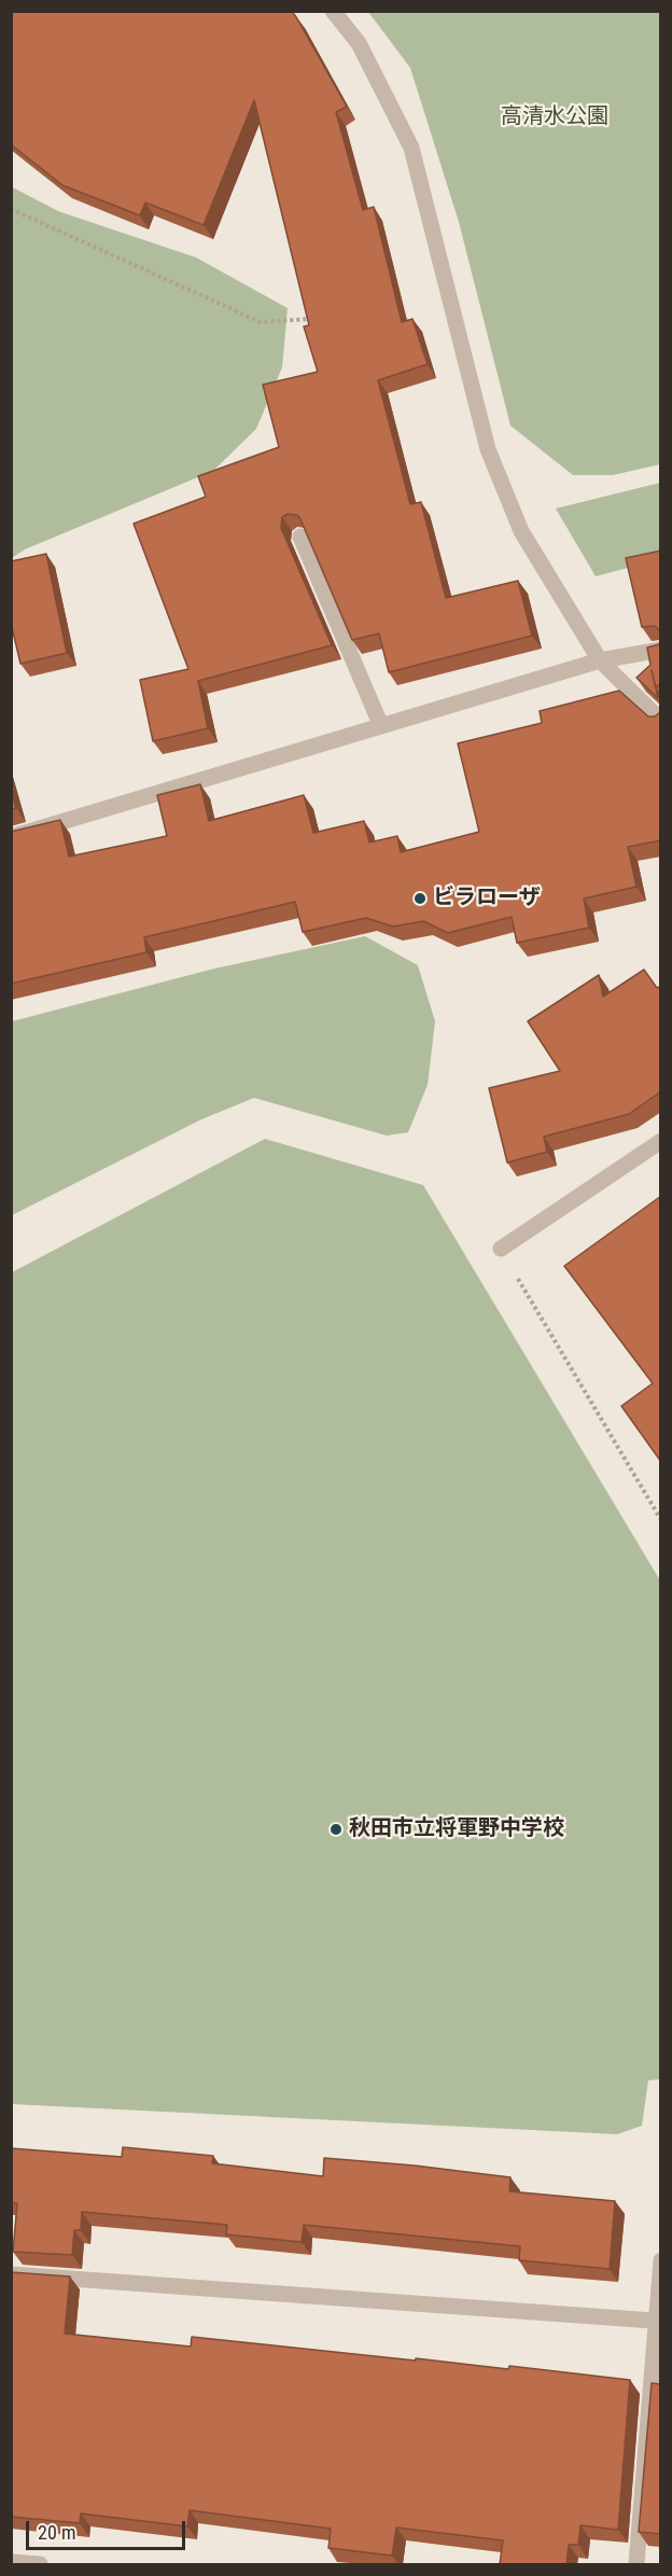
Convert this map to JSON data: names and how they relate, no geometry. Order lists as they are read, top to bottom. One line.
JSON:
{"parks":["高清水公園"],"places":["ビラローザ","秋田市立将軍野中学校"],"scale_bar":"20 m"}
